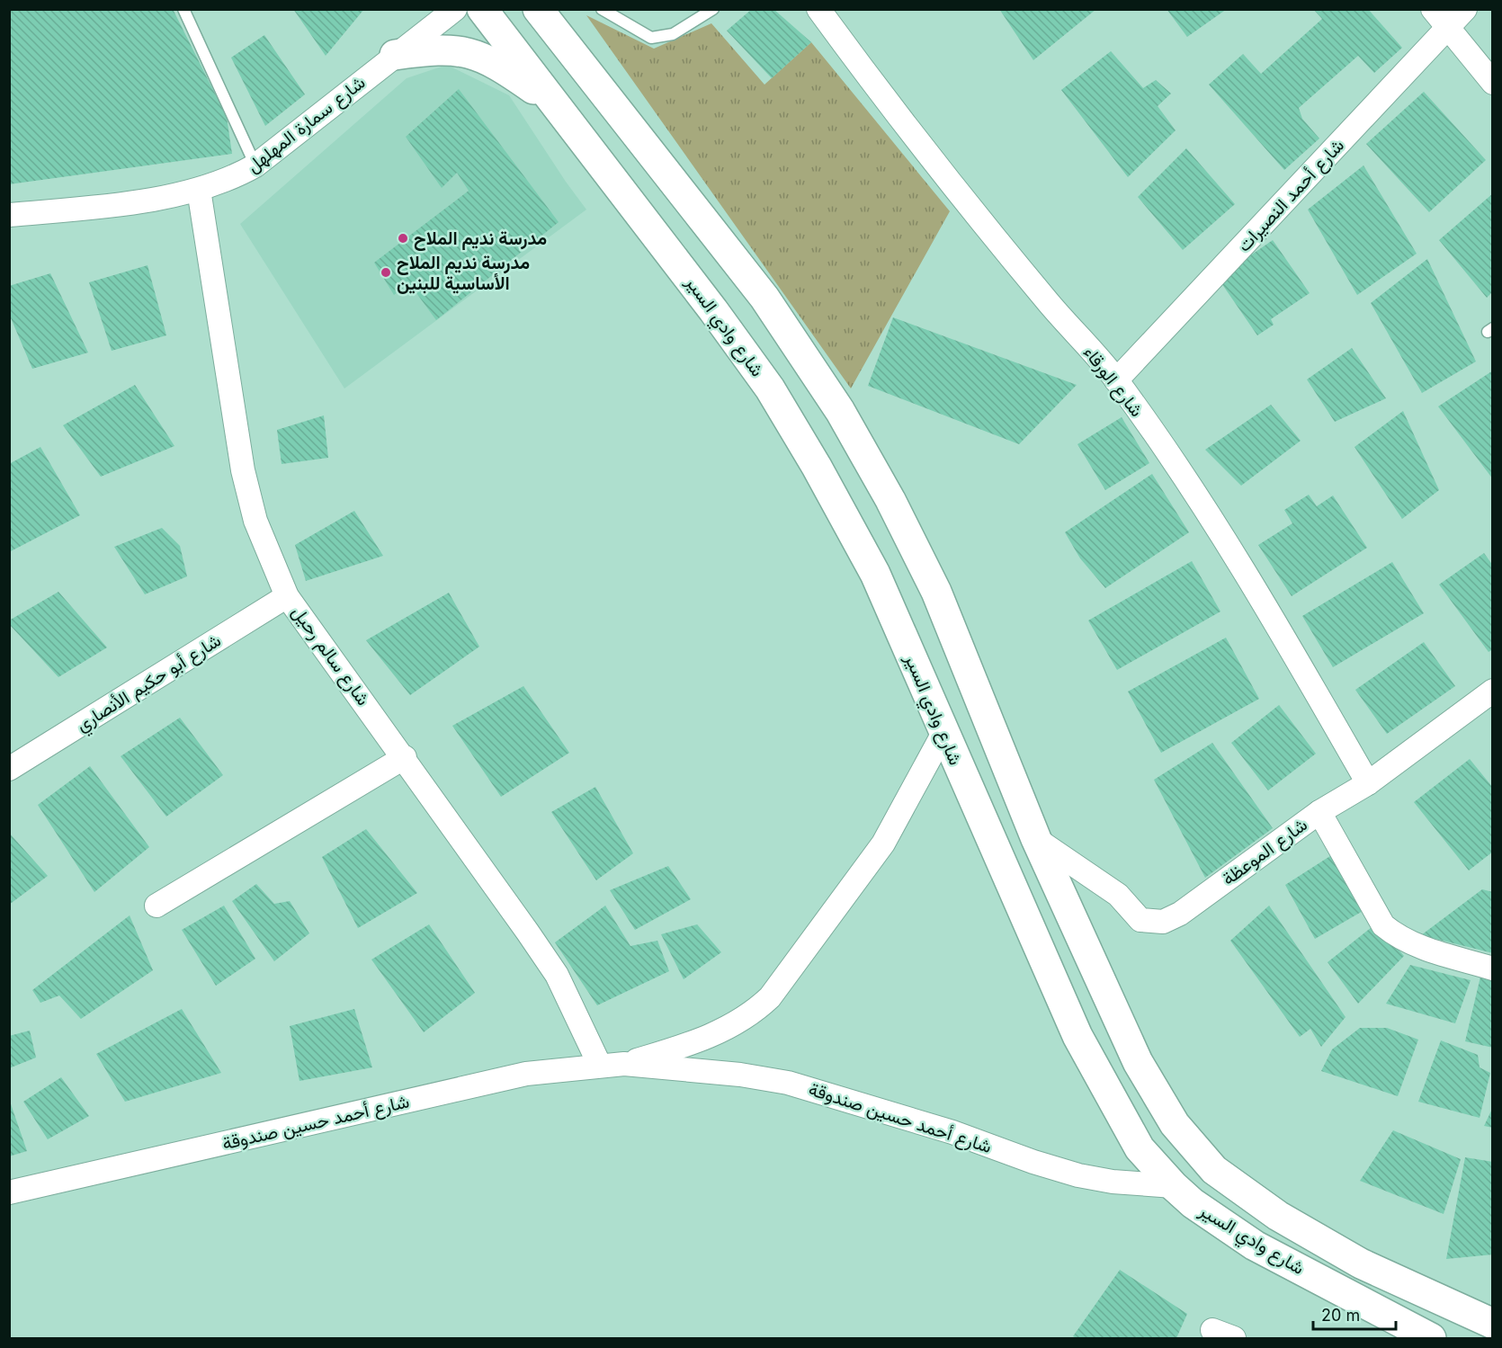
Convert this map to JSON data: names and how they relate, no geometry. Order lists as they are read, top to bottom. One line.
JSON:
{"streets":{"main road":["شارع وادي السير"],"street":["شارع سمارة المهلهل","شارع أحمد النصيرات","شارع الورقاء","شارع سالم رحيل","شارع أبو حكيم الأنصاري","شارع الموعظة","شارع أحمد حسين صندوقة"]},"crossings":[["شارع سمارة المهلهل","شارع سالم رحيل"],["شارع أحمد النصيرات","شارع الورقاء"],["شارع وادي السير","شارع الموعظة"],["شارع وادي السير","شارع أحمد حسين صندوقة"],["شارع الورقاء","شارع الموعظة"],["شارع سالم رحيل","شارع أبو حكيم الأنصاري"],["شارع سالم رحيل","شارع أحمد حسين صندوقة"]],"places":["مدرسة نديم الملاح","مدرسة نديم الملاح الأساسية للبنين"],"scale_bar":"20 m"}
